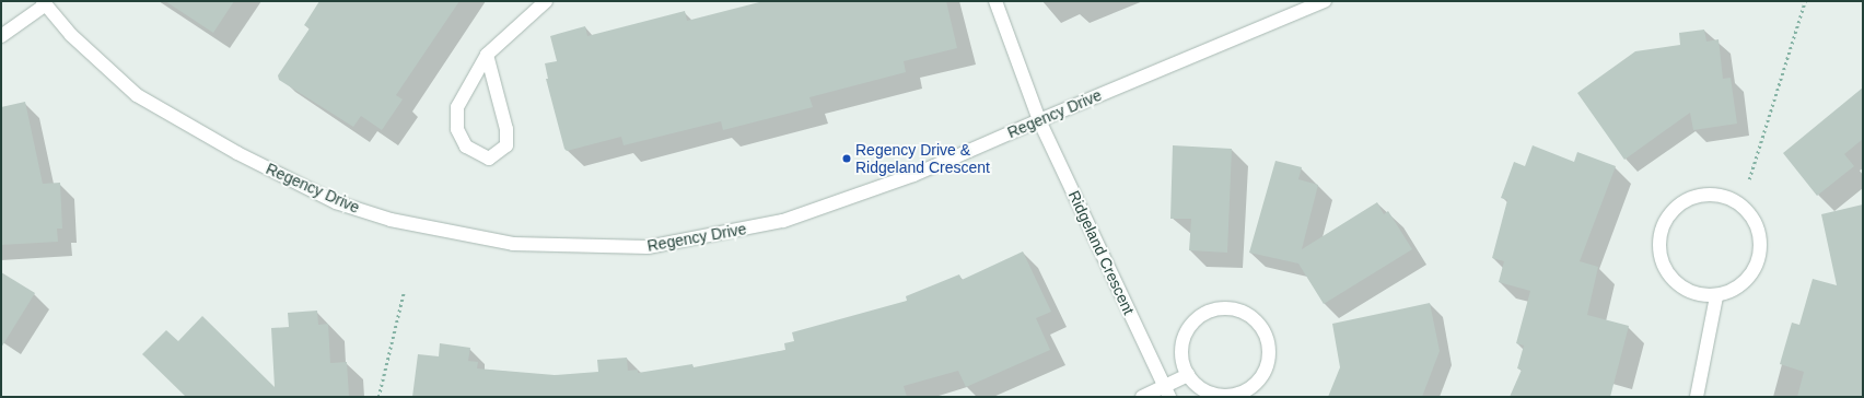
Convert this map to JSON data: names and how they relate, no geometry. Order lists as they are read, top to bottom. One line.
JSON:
{"streets":{"street":["Regency Drive","Ridgeland Crescent"]},"crossings":[["Regency Drive","Ridgeland Crescent"]],"places":["Regency Drive & Ridgeland Crescent"]}
